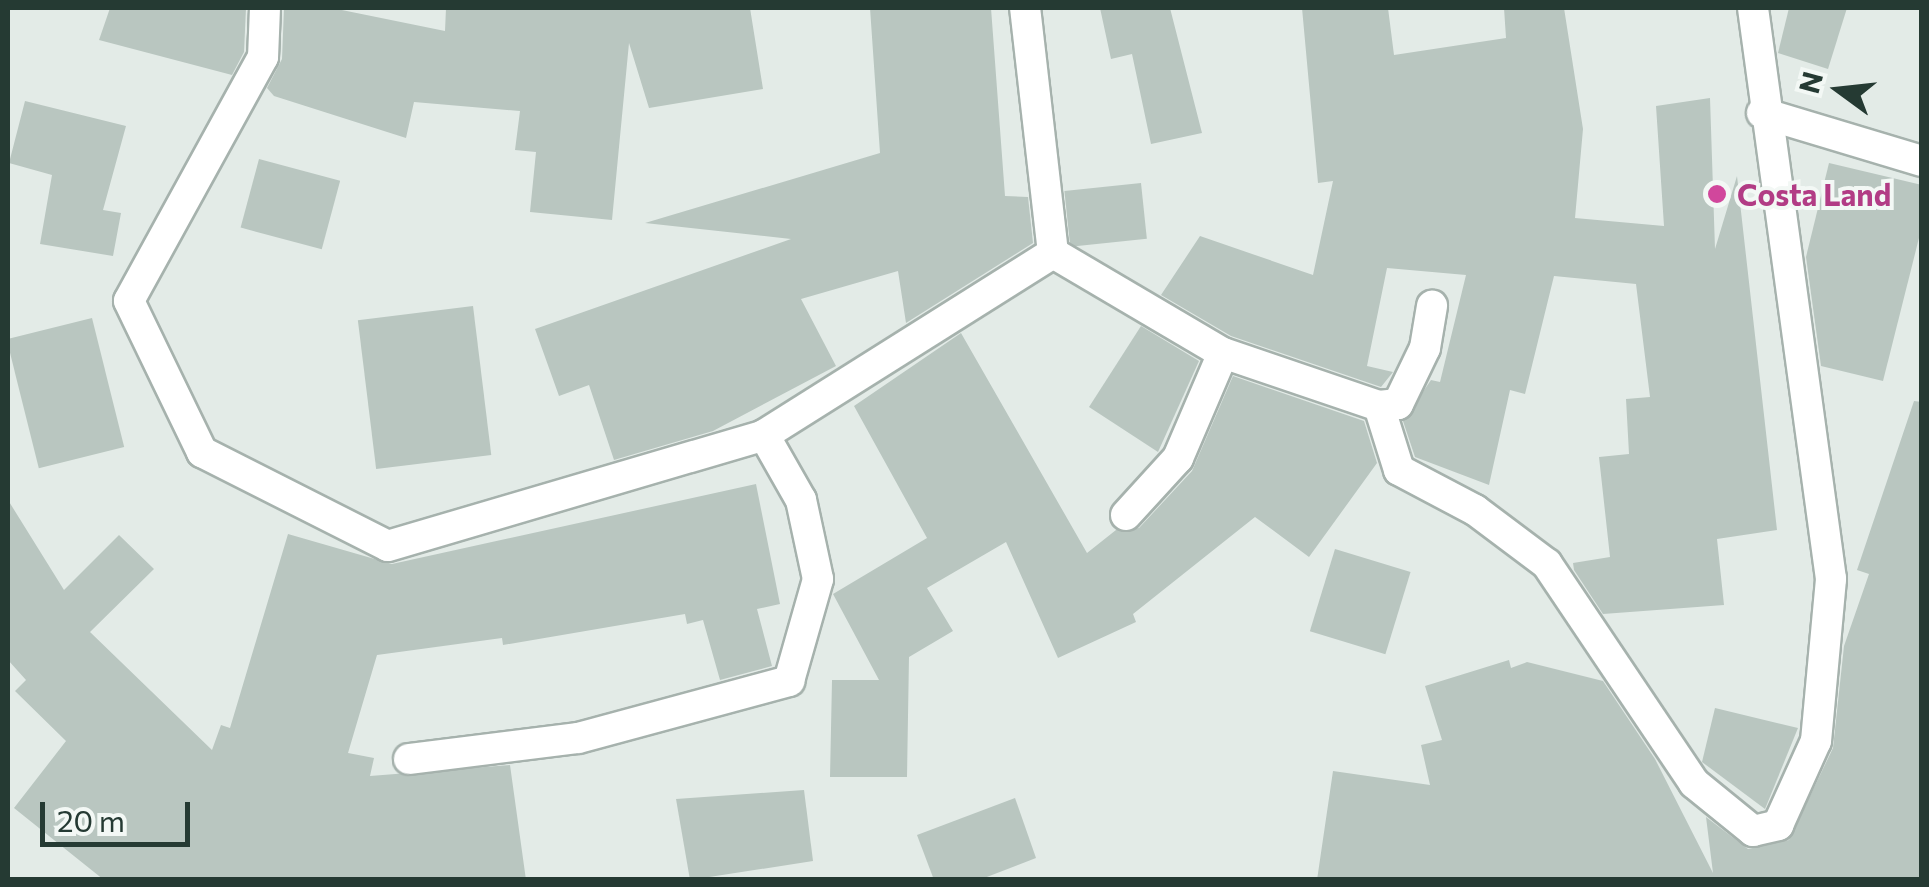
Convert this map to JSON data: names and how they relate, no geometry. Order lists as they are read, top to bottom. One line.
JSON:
{"places":["Costa Land"],"scale_bar":"20 m","north":"left"}
